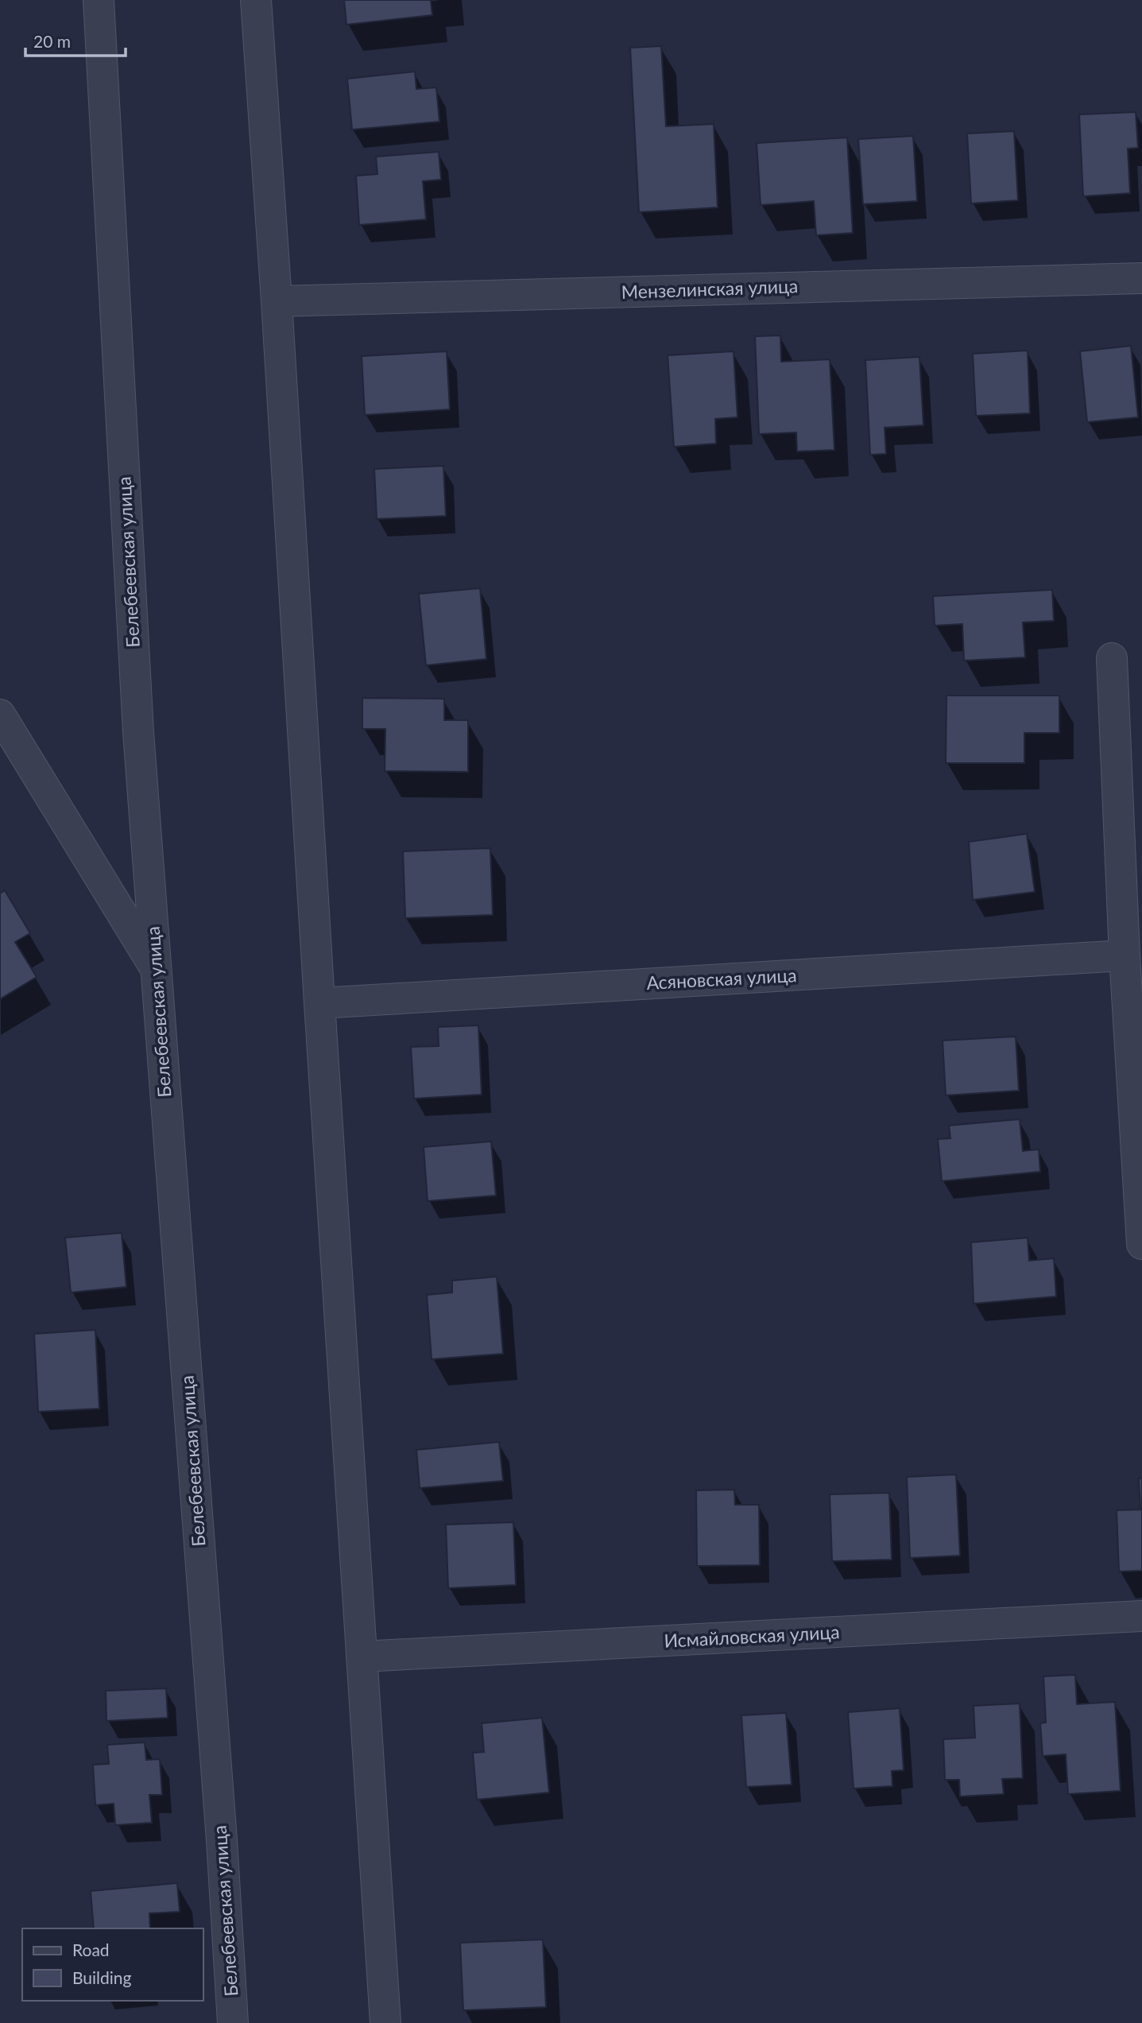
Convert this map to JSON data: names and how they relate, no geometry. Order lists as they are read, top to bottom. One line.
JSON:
{"streets":{"street":["Мензелинская улица","Белебеевская улица","Асяновская улица","Исмайловская улица"]},"legend":["Road","Building"],"scale_bar":"20 m"}
